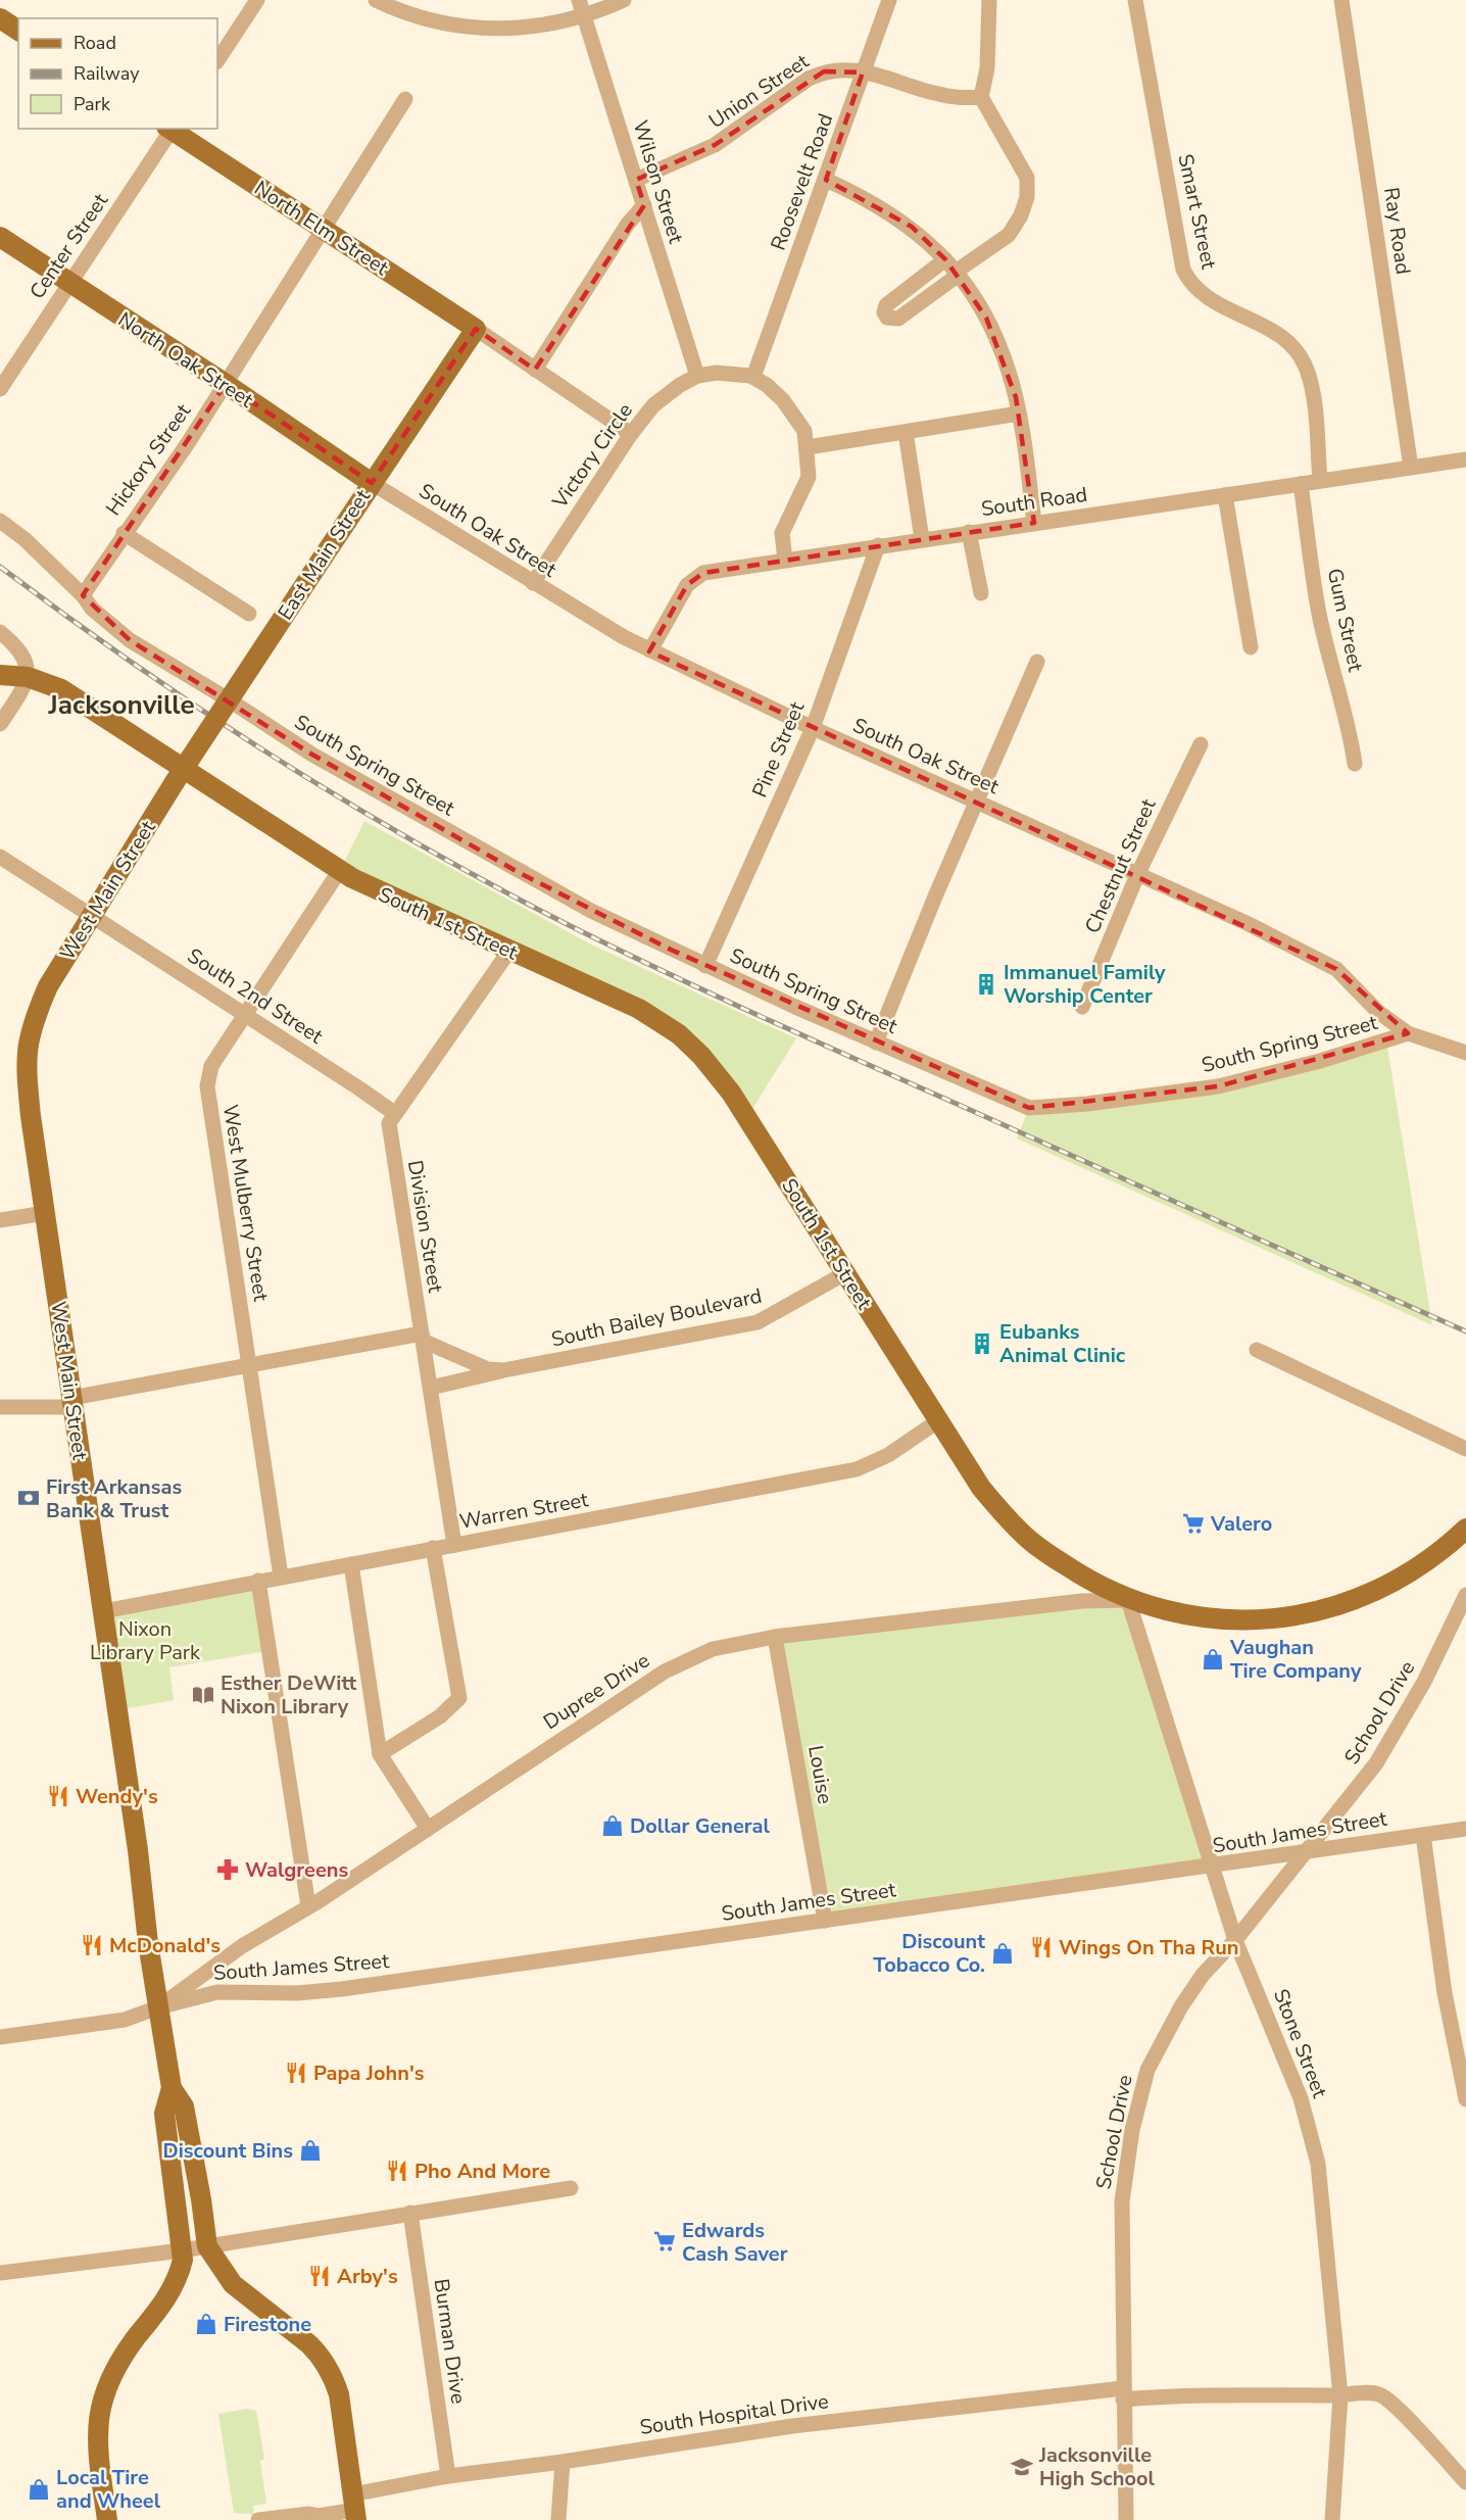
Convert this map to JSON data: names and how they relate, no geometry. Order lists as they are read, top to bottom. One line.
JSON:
{"streets":{"main road":["North Elm Street","North Oak Street","East Main Street","West Main Street","South 1st Street"],"street":["Union Street","Wilson Street","Roosevelt Road","Smart Street","Ray Road","Center Street","Victory Circle","Hickory Street","South Road","South Oak Street","Gum Street","Pine Street","South Spring Street","Chestnut Street","South 2nd Street","West Mulberry Street","Division Street","South Bailey Boulevard","Warren Street","Dupree Drive","School Drive","Louise","South James Street","Stone Street","Burman Drive","South Hospital Drive"]},"crossings":[["Union Street","Wilson Street"],["Union Street","Roosevelt Road"],["Wilson Street","Victory Circle"],["Roosevelt Road","Victory Circle"],["Smart Street","South Road"],["North Elm Street","Center Street"],["North Elm Street","Hickory Street"],["North Elm Street","East Main Street"],["Ray Road","South Road"],["Center Street","North Oak Street"],["North Oak Street","Hickory Street"],["North Oak Street","South Oak Street"],["North Oak Street","East Main Street"],["Victory Circle","South Oak Street"],["Hickory Street","South Spring Street"],["South Road","South Oak Street"],["South Road","Gum Street"],["South Road","Pine Street"],["South Oak Street","East Main Street"],["South Oak Street","Pine Street"],["South Oak Street","South Spring Street"],["South Oak Street","Chestnut Street"],["East Main Street","West Main Street"],["Pine Street","South Spring Street"],["West Main Street","South 2nd Street"],["West Main Street","Warren Street"],["West Main Street","Dupree Drive"],["West Main Street","South James Street"],["South 1st Street","West Mulberry Street"],["South 1st Street","South Bailey Boulevard"],["South 1st Street","Warren Street"],["South 1st Street","Dupree Drive"],["South 1st Street","Stone Street"],["South 2nd Street","West Mulberry Street"],["South 2nd Street","Division Street"],["West Mulberry Street","Warren Street"],["Division Street","South Bailey Boulevard"],["Division Street","Warren Street"],["Dupree Drive","Louise"],["Dupree Drive","South James Street"],["Dupree Drive","Stone Street"],["School Drive","South James Street"],["School Drive","Stone Street"],["School Drive","South Hospital Drive"],["Louise","South James Street"],["South James Street","Stone Street"],["Stone Street","South Hospital Drive"],["Burman Drive","South Hospital Drive"]],"districts":["Jacksonville"],"parks":["Nixon Library Park"],"places":{"building":["Immanuel Family Worship Center","Eubanks Animal Clinic"],"bank":["First Arkansas Bank & Trust"],"supermarket":["Valero","Edwards Cash Saver"],"shop":["Vaughan Tire Company","Dollar General","Discount Tobacco Co.","Discount Bins","Firestone","Local Tire and Wheel"],"library":["Esther DeWitt Nixon Library"],"restaurant":["Wendy's","McDonald's","Wings On Tha Run","Papa John's","Pho And More","Arby's"],"pharmacy":["Walgreens"],"school or university":["Jacksonville High School"]},"legend":["Road","Railway","Park"]}
